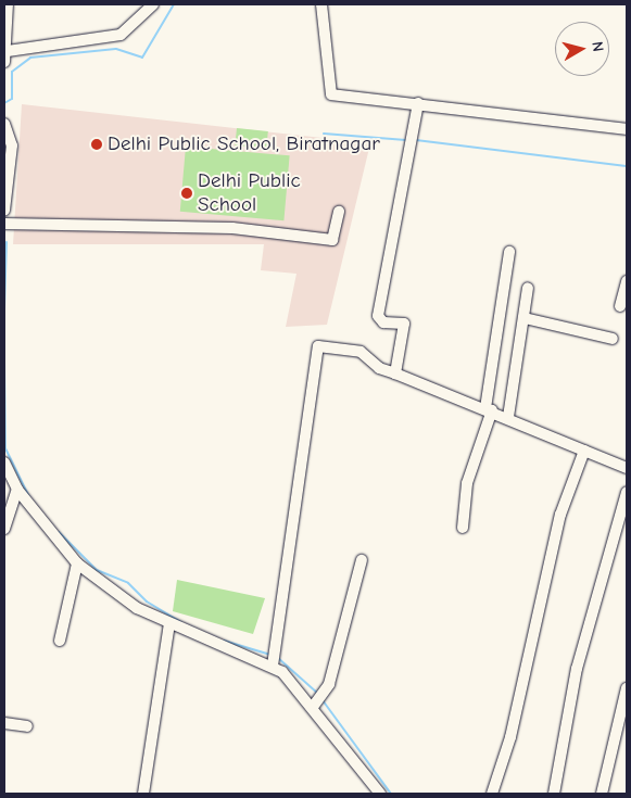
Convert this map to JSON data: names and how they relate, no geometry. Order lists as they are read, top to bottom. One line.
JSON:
{"places":["Delhi Public School, Biratnagar","Delhi Public School"],"north":"right"}
